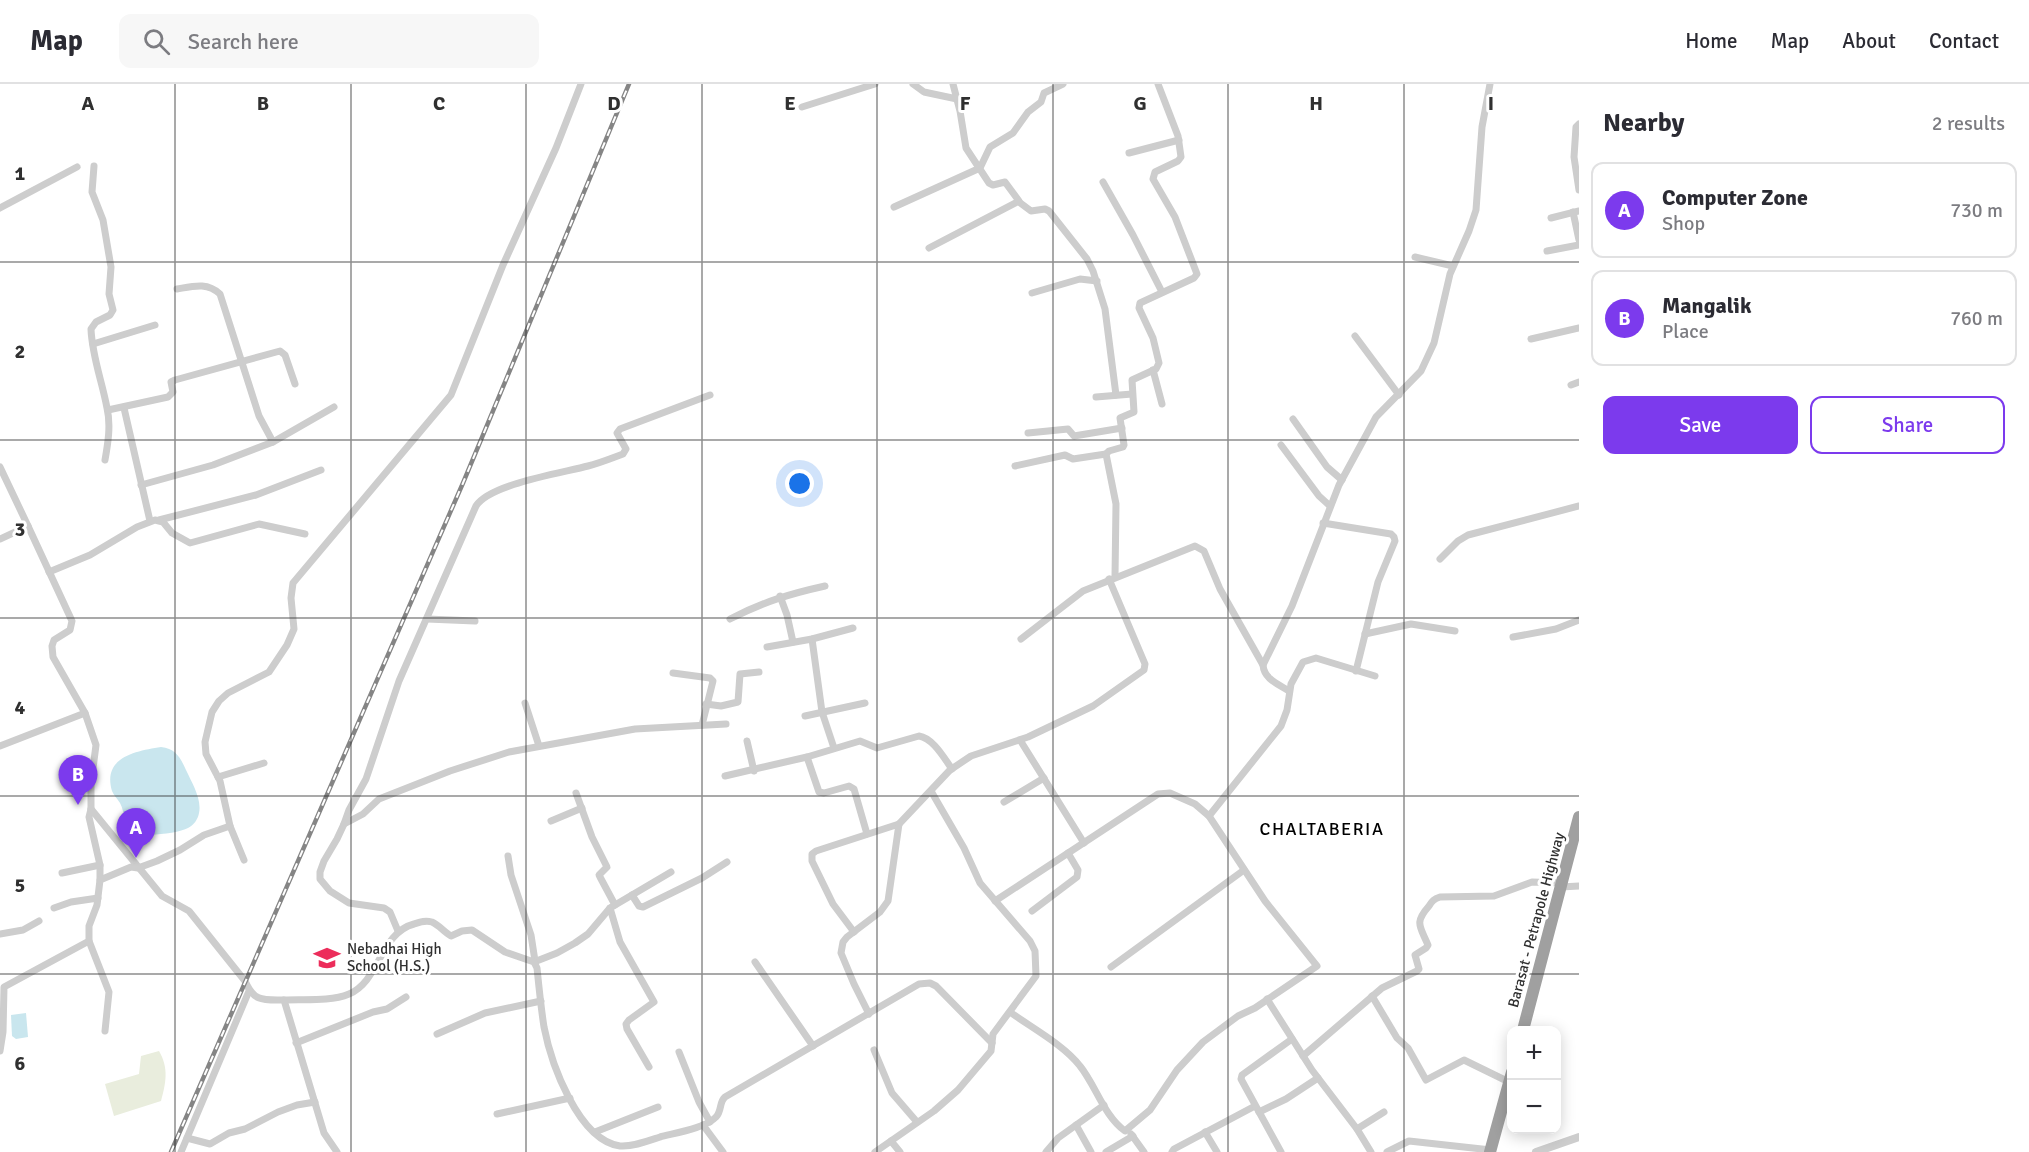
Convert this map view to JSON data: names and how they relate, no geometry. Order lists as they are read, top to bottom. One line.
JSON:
{"streets":{"highway":["Barasat - Petrapole Highway"]},"districts":["CHALTABERIA"],"places":{"school or university":["Nebadhai High School (H.S.)"]},"page":{"header":"Map","search":"Search here","nav":["Home","Map","About","Contact"],"heading":["Nearby","2 results"],"list":[{"mark":"A","name":"Computer Zone","note":"Shop","value":"730 m"},{"mark":"B","name":"Mangalik","note":"Place","value":"760 m"}],"buttons":["Save","Share"],"pins":["B","A"],"map_buttons":["+","−"]},"grid":{"columns":["A","B","C","D","E","F","G","H","I"],"rows":["1","2","3","4","5","6"]}}
